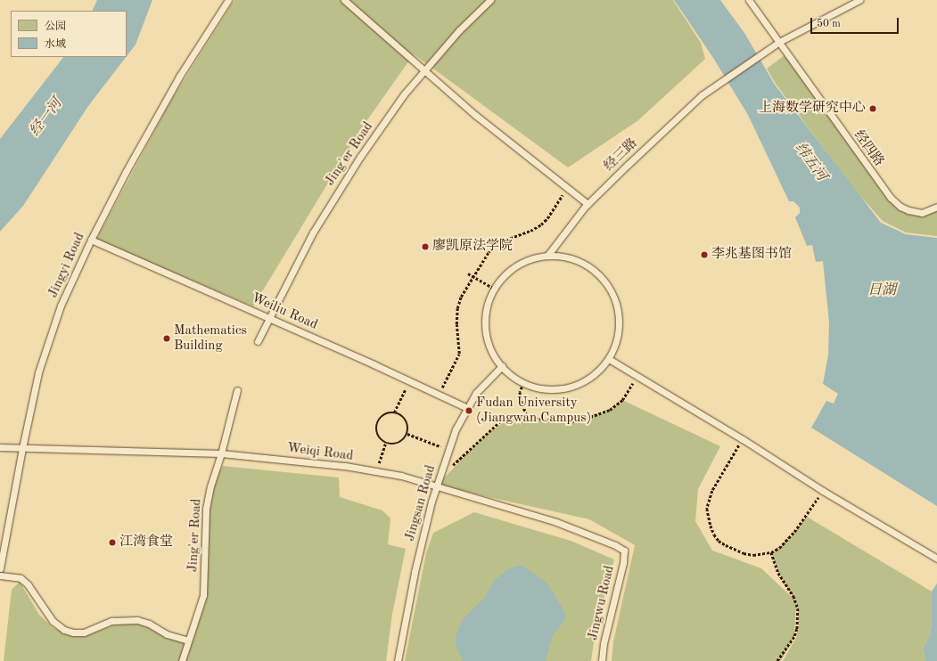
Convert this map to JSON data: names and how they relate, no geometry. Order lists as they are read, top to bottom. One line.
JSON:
{"streets":{"lane":["经四路","Jing'er Road","经三路","Jingyi Road","Weiliu Road","Weiqi Road","Jingsan Road","Jingwu Road"]},"crossings":[["经四路","经三路"],["Jing'er Road","Weiliu Road"],["Jing'er Road","Weiqi Road"],["Jingyi Road","Weiliu Road"],["Jingyi Road","Weiqi Road"],["Weiliu Road","Jingsan Road"],["Weiqi Road","Jingsan Road"],["Weiqi Road","Jingwu Road"]],"water":["经一河","纬五河","日湖"],"places":["上海数学研究中心","廖凯原法学院","李兆基图书馆","Mathematics Building","Fudan University (Jiangwan Campus)","江湾食堂"],"legend":["公园","水域"],"scale_bar":"50 m"}
